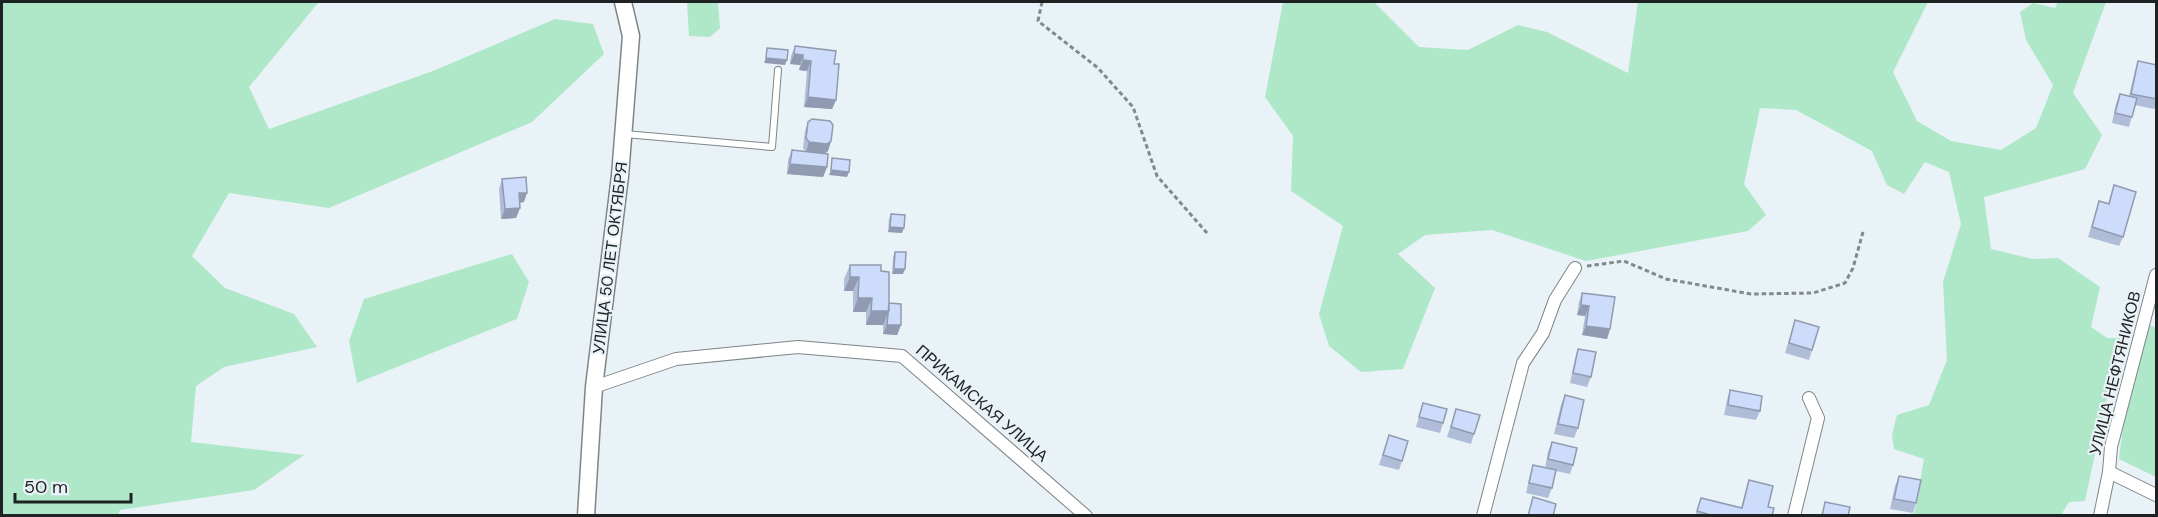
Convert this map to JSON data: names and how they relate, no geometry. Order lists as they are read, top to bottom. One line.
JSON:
{"streets":{"main road":["УЛИЦА 50 ЛЕТ ОКТЯБРЯ"],"street":["УЛИЦА НЕФТЯНИКОВ","ПРИКАМСКАЯ УЛИЦА"]},"crossings":[["УЛИЦА 50 ЛЕТ ОКТЯБРЯ","ПРИКАМСКАЯ УЛИЦА"]],"scale_bar":"50 m"}
